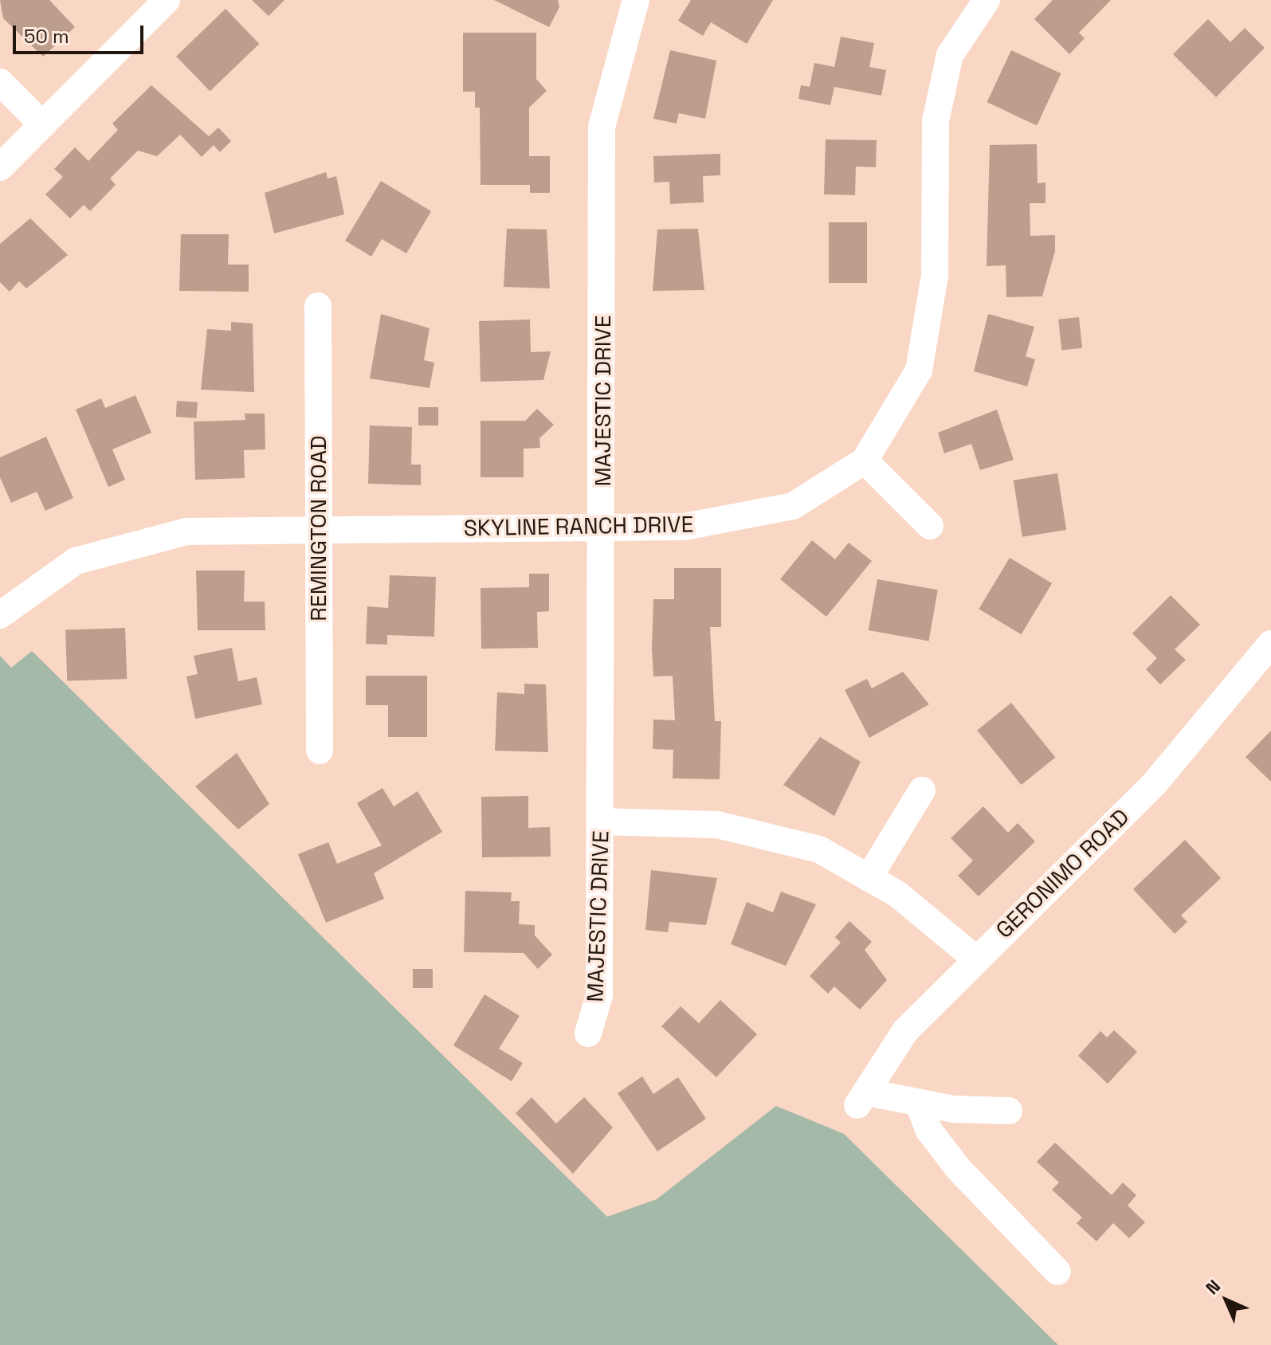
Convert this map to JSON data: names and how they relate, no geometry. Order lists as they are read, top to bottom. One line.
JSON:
{"streets":{"street":["MAJESTIC DRIVE","SKYLINE RANCH DRIVE","REMINGTON ROAD","GERONIMO ROAD"]},"crossings":[["MAJESTIC DRIVE","SKYLINE RANCH DRIVE"],["SKYLINE RANCH DRIVE","REMINGTON ROAD"]],"scale_bar":"50 m","north":"top left"}
